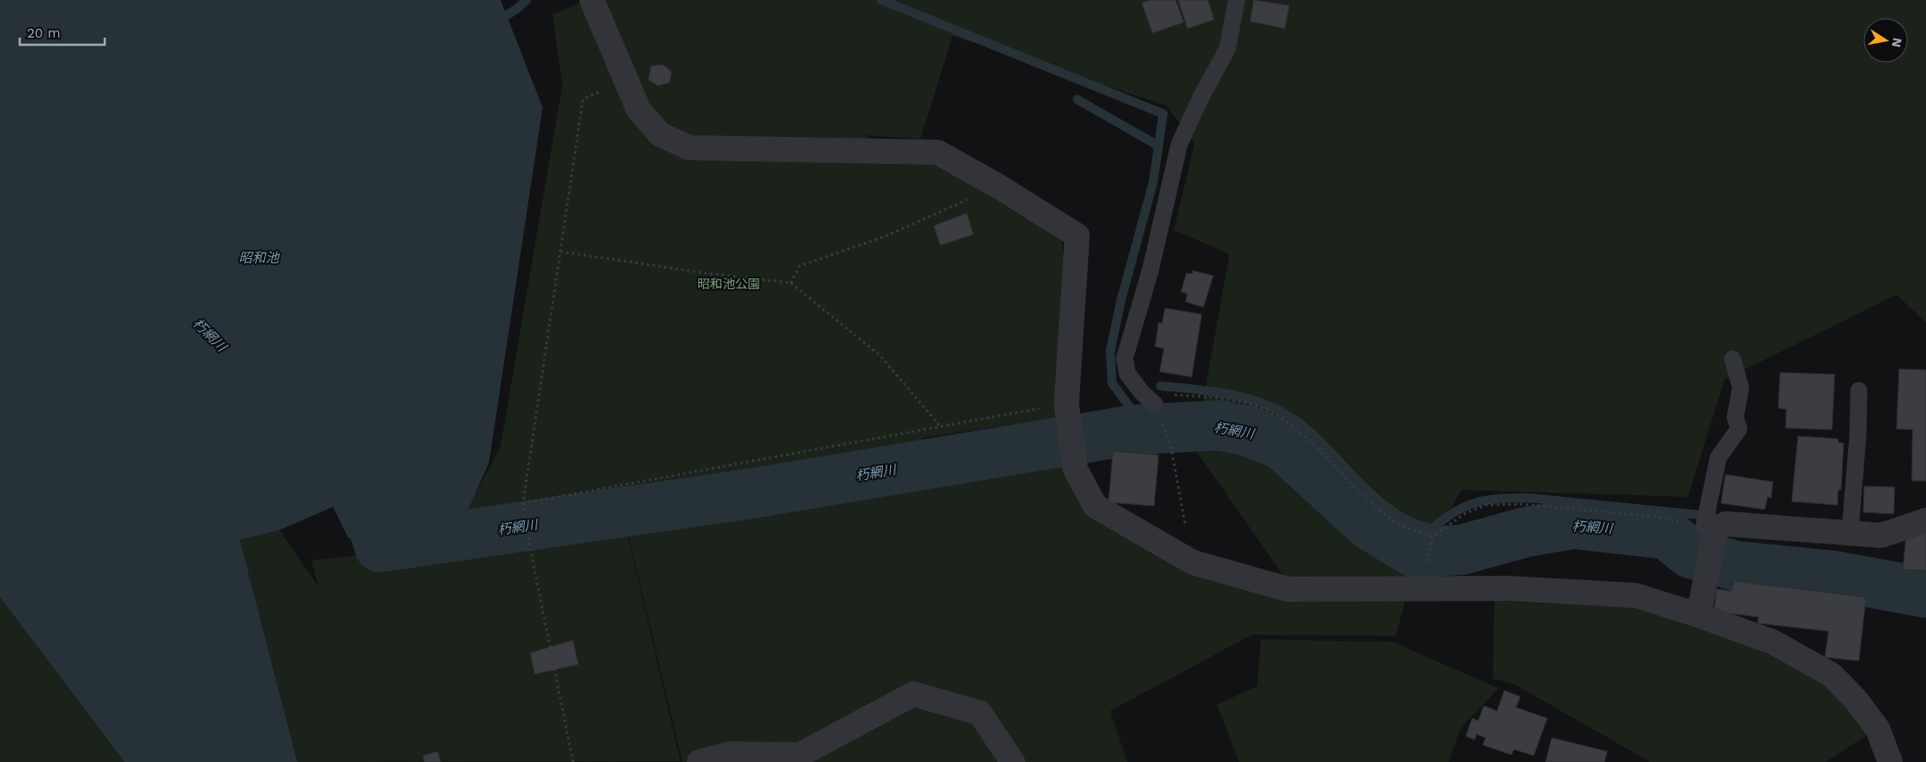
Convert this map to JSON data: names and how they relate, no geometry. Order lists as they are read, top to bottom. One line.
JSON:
{"water":["昭和池","朽網川"],"parks":["昭和池公園"],"scale_bar":"20 m","north":"right"}
